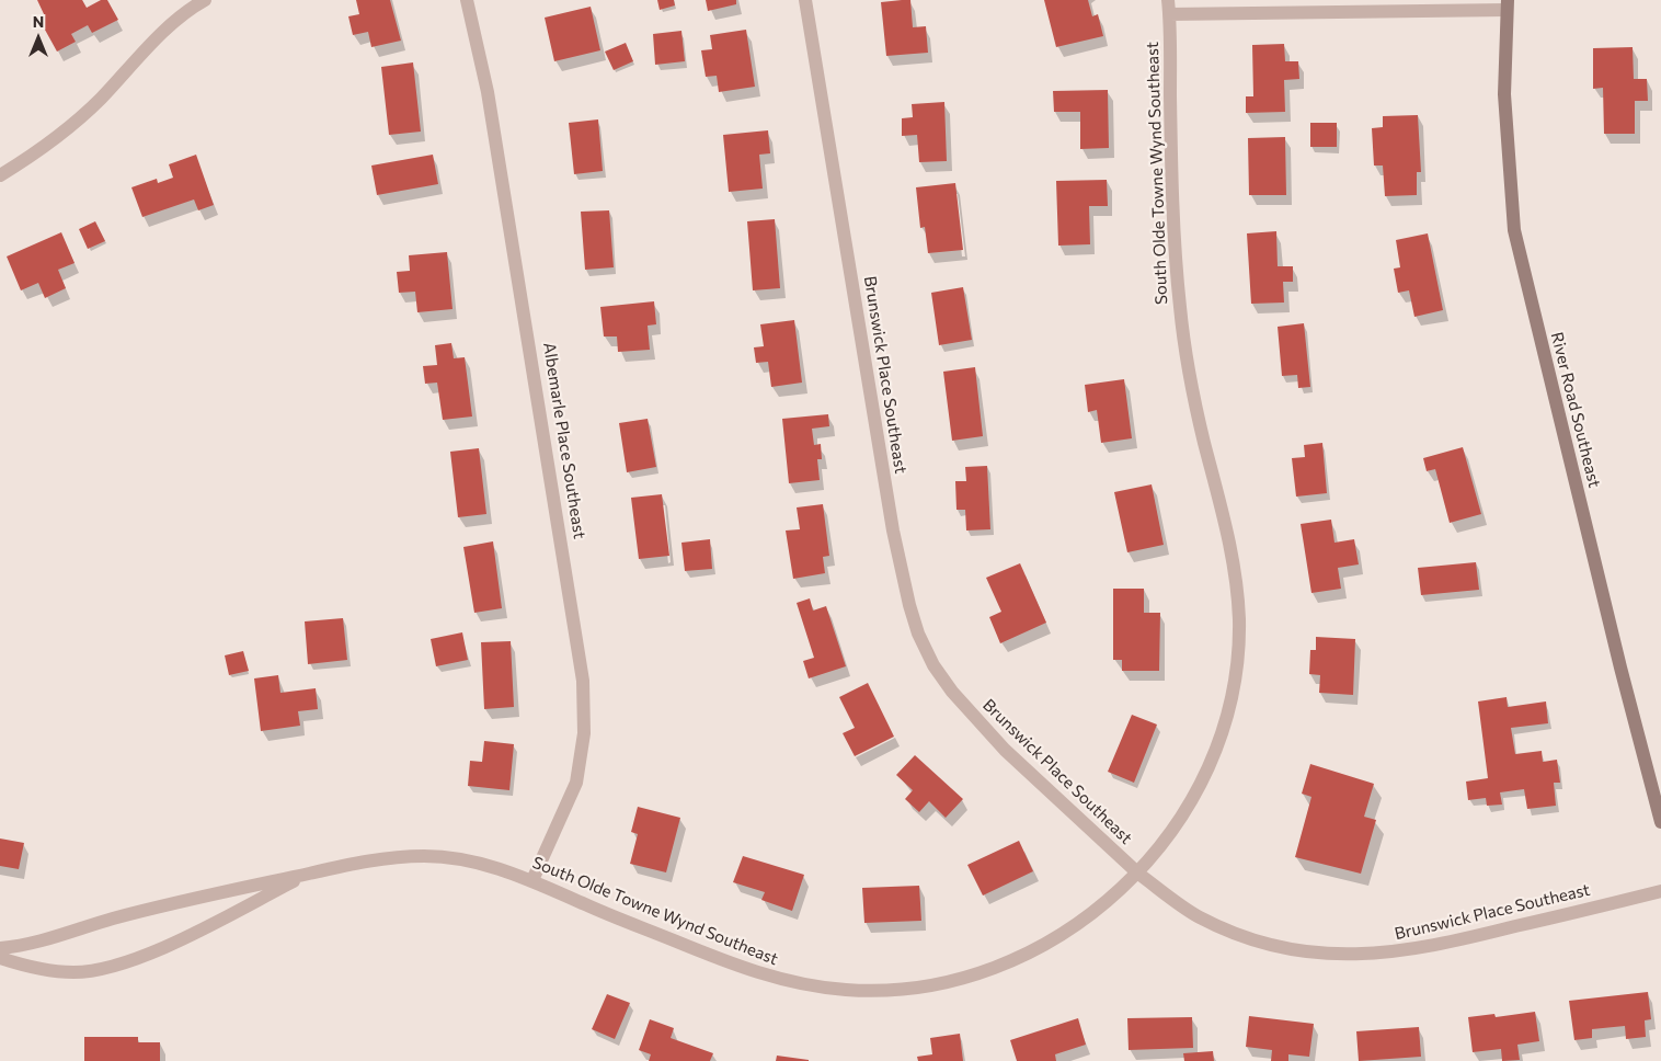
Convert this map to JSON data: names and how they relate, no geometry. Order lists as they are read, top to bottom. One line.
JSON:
{"streets":{"main road":["River Road Southeast"],"street":["South Olde Towne Wynd Southeast","Brunswick Place Southeast","Albemarle Place Southeast"]},"crossings":[["South Olde Towne Wynd Southeast","Brunswick Place Southeast"],["South Olde Towne Wynd Southeast","Albemarle Place Southeast"]],"north":"top"}
